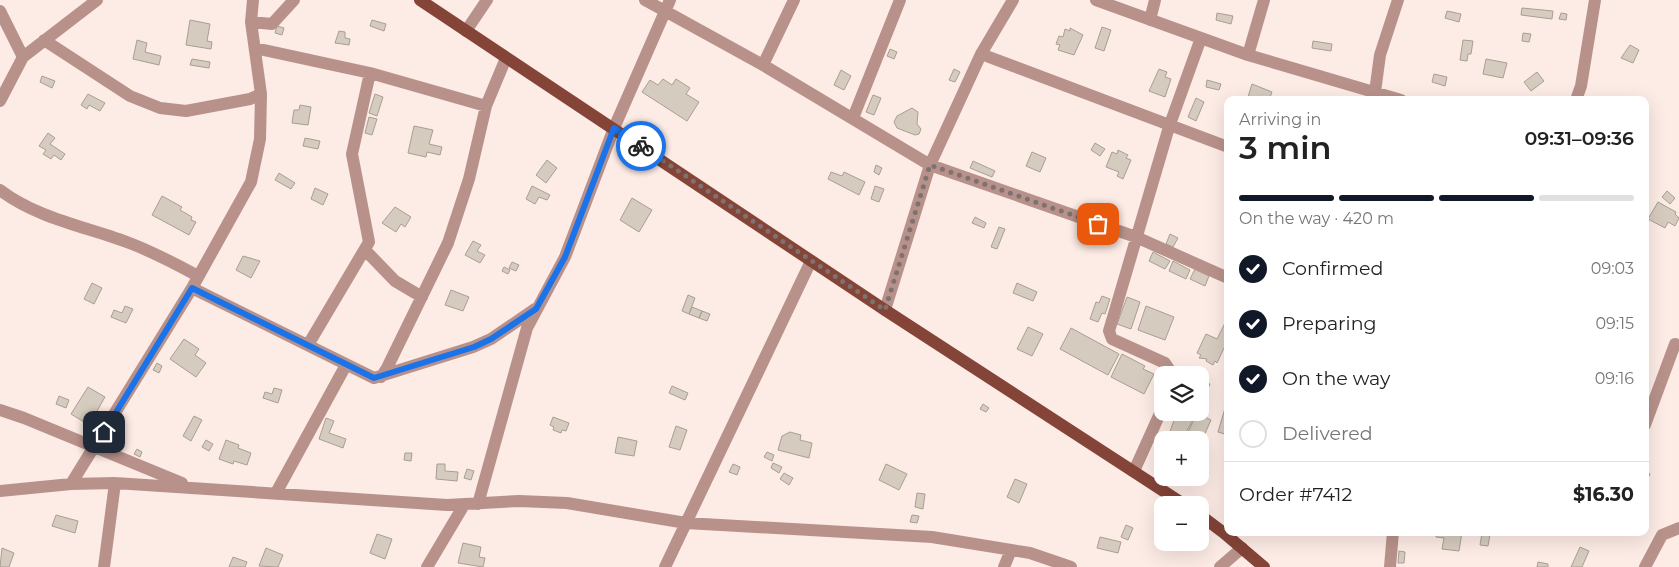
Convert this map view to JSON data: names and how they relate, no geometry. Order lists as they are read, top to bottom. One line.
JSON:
{"page":{"heading":["3 min","Arriving in","09:31–09:36"],"panel":["Order #7412","$16.30"],"bar":"On the way · 420 m","list":[["Confirmed","09:03"],["Preparing","09:15"],["On the way","09:16"],"Delivered"],"map_buttons":["+","−"]}}
